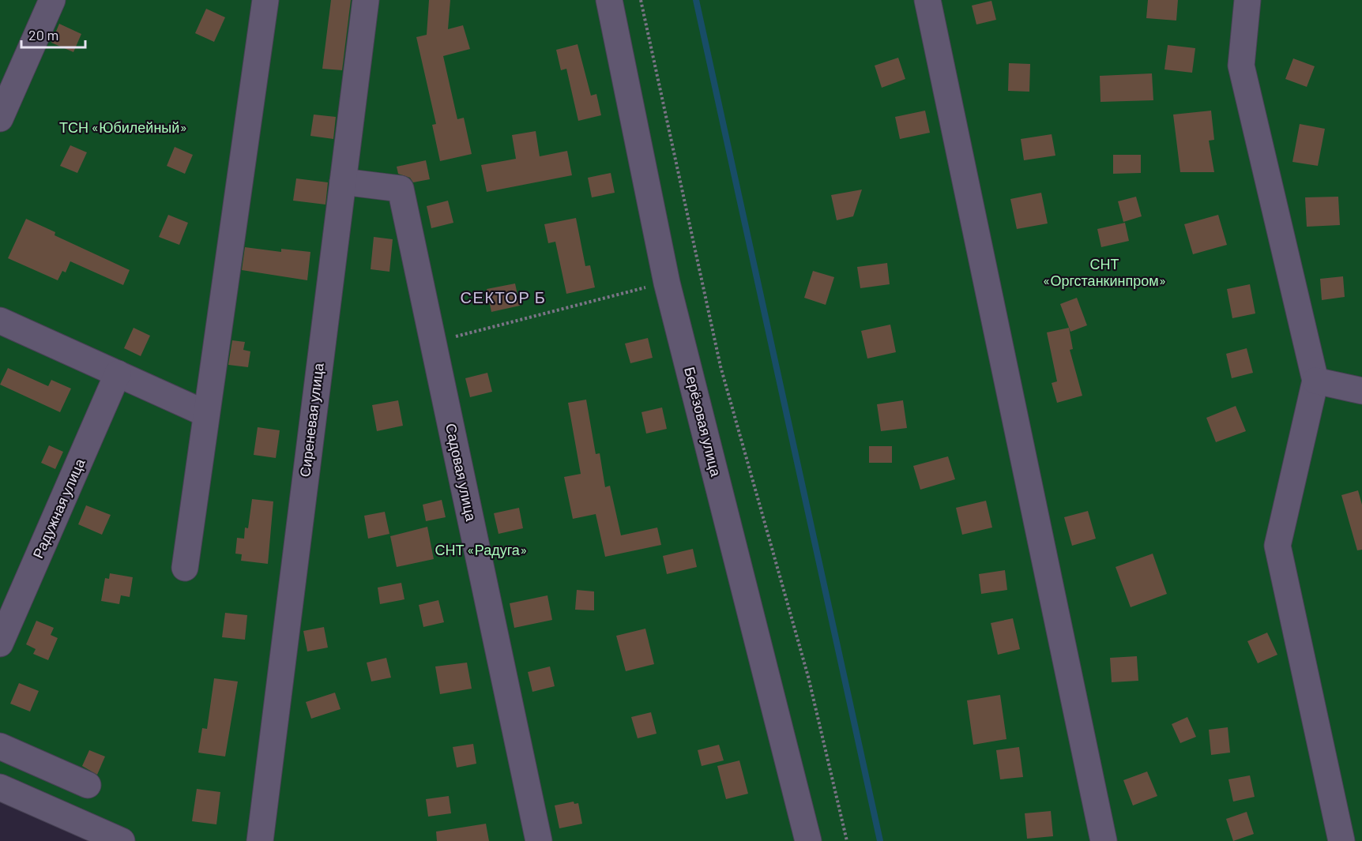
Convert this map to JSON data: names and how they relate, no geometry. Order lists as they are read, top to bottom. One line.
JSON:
{"streets":{"street":["Сиреневая улица","Берёзовая улица","Садовая улица","Радужная улица"]},"crossings":[["Сиреневая улица","Садовая улица"]],"districts":["СЕКТОР Б"],"parks":["ТСН «Юбилейный»","СНТ «Оргстанкинпром»","СНТ «Радуга»"],"scale_bar":"20 m"}
